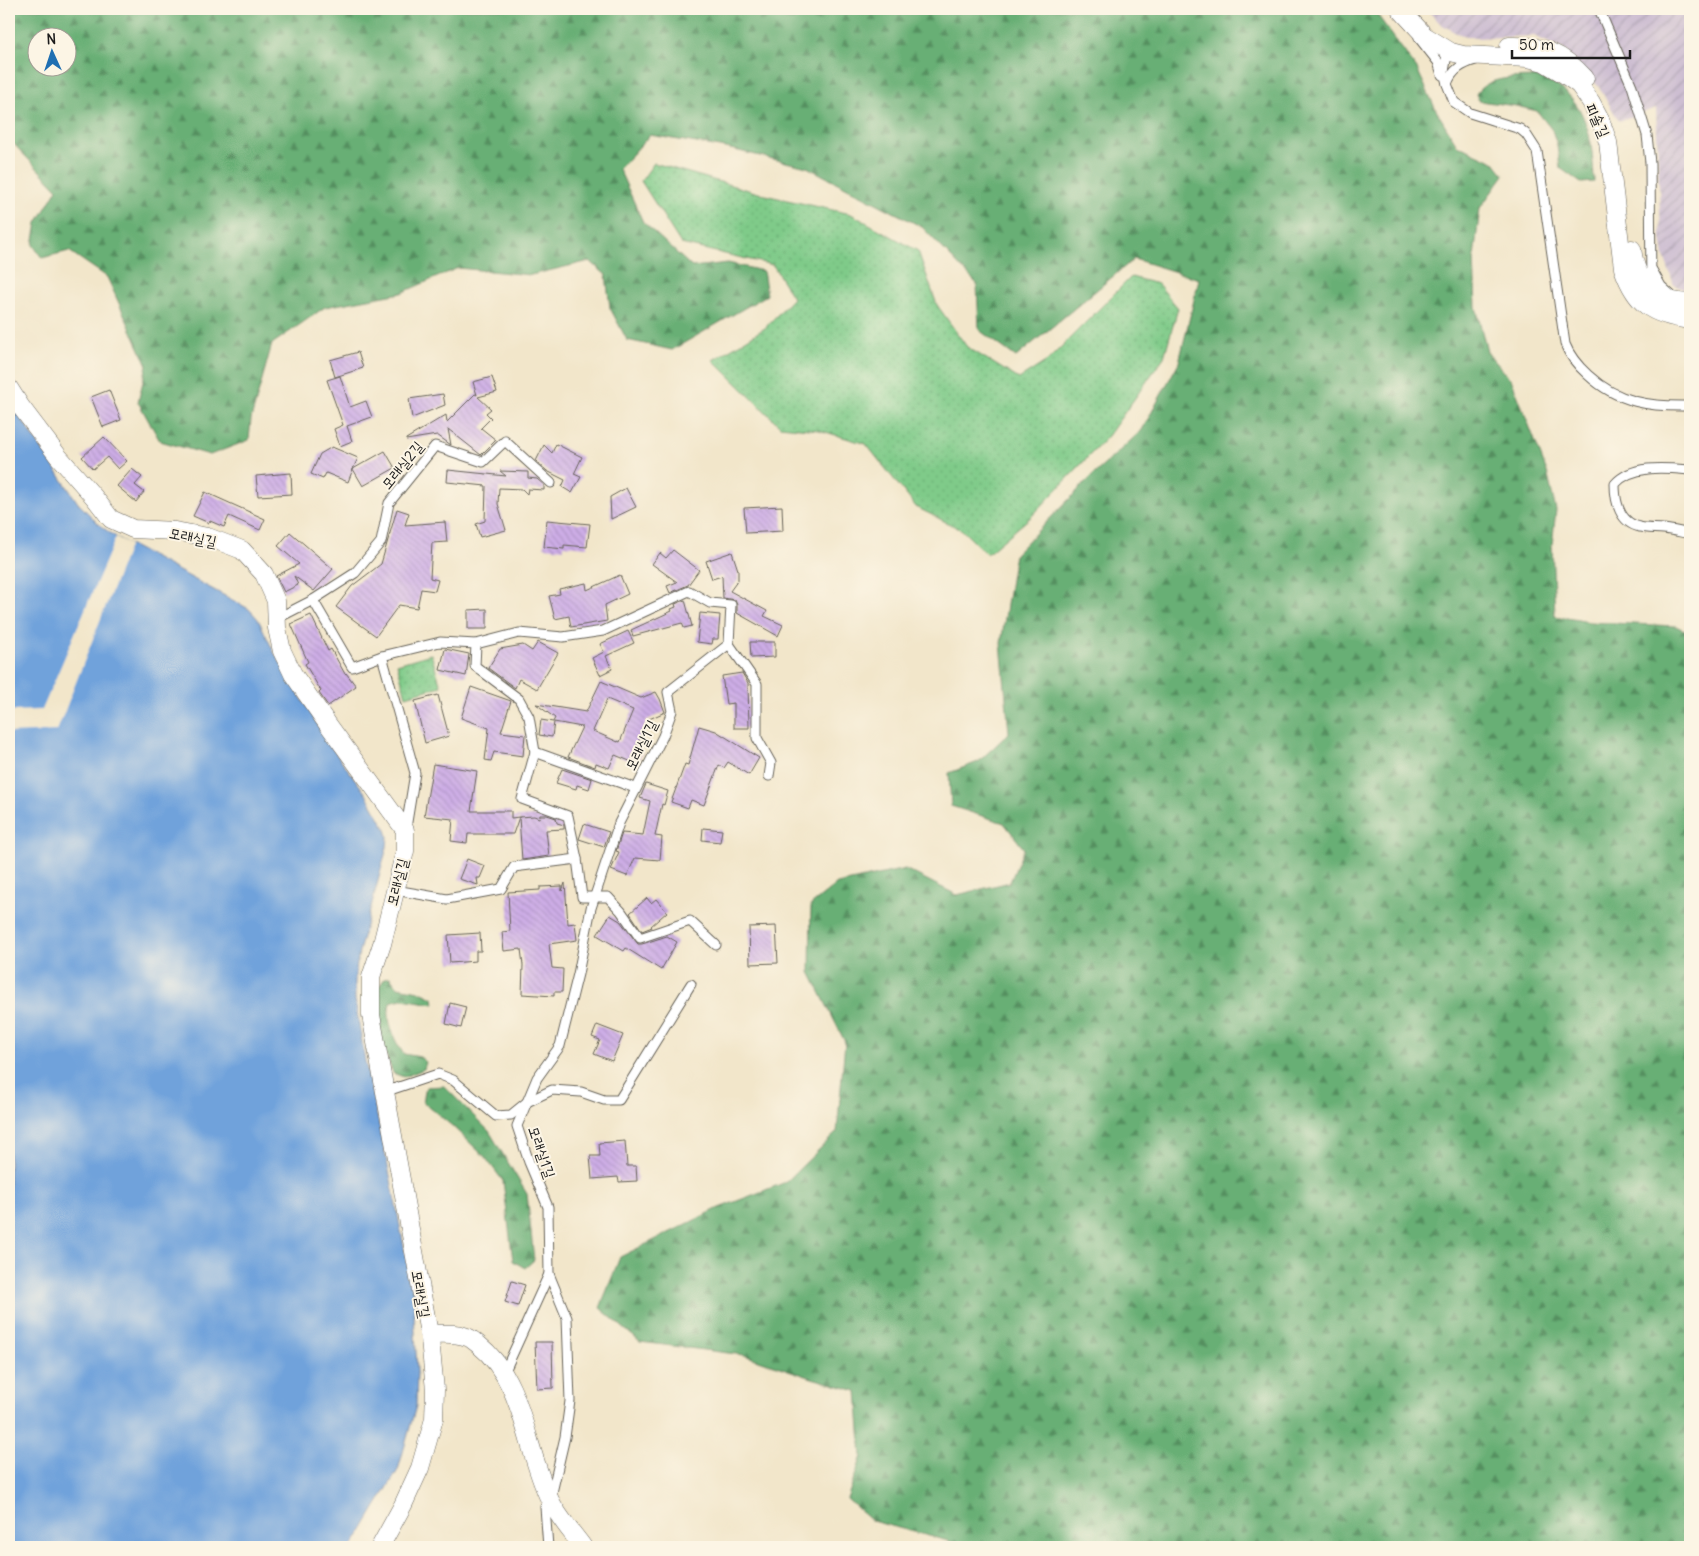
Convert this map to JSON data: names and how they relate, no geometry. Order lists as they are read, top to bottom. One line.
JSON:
{"streets":{"street":["피솔길","모래실길"],"lane":["모래실2길","모래실1길"]},"crossings":[["모래실2길","모래실길"]],"scale_bar":"50 m","north":"top"}
